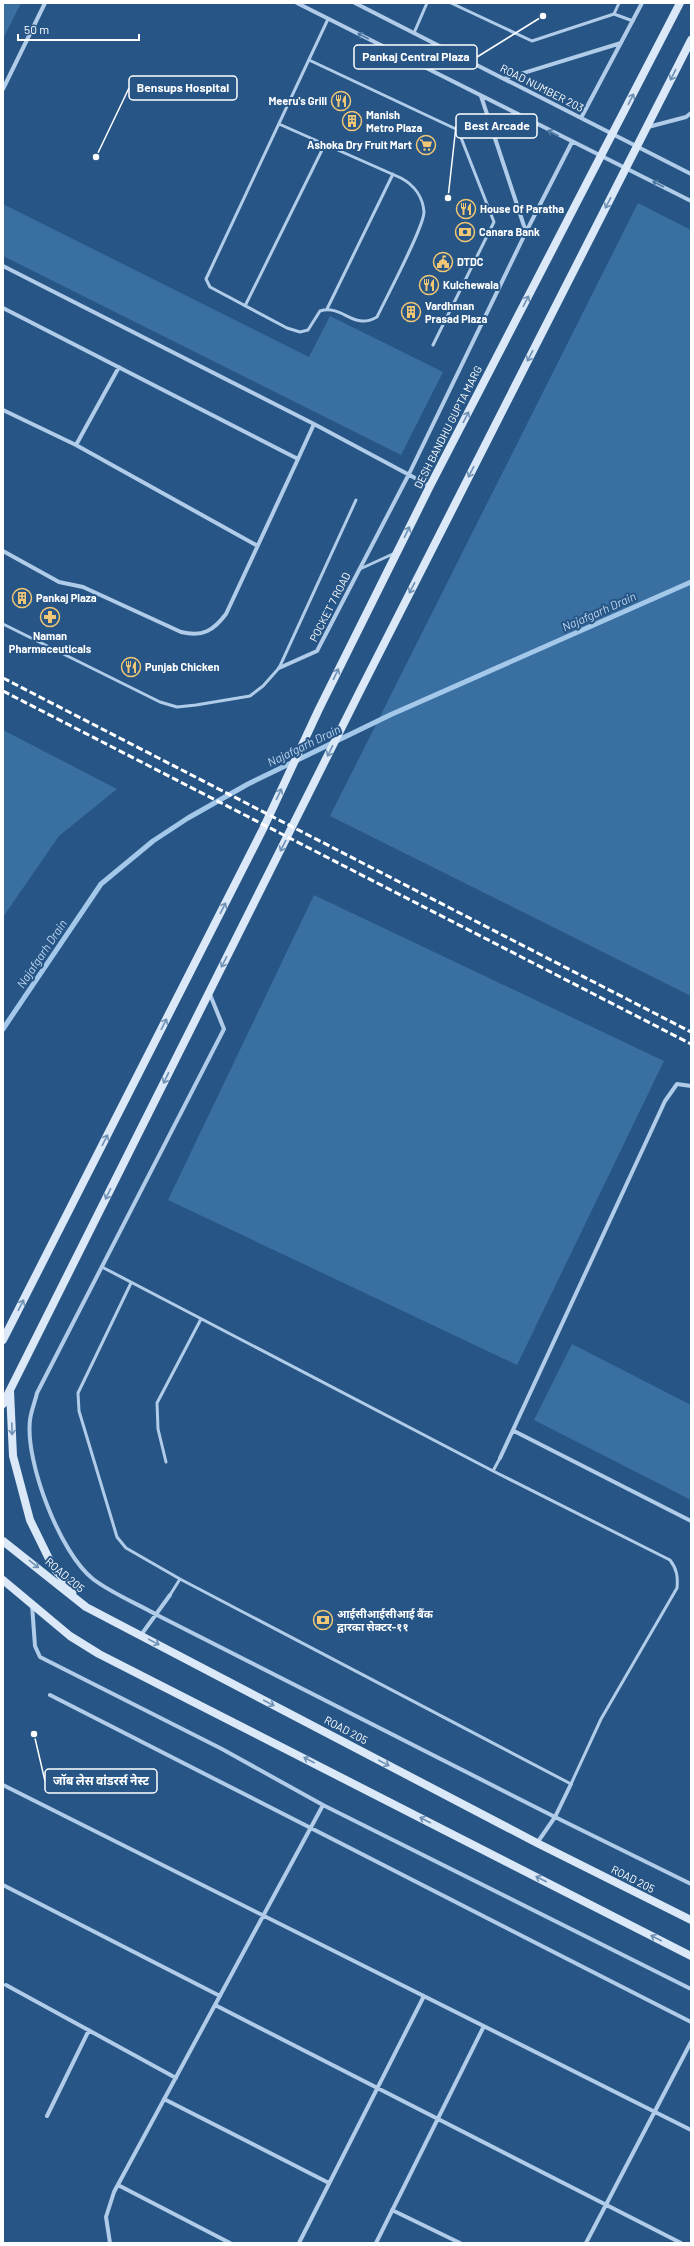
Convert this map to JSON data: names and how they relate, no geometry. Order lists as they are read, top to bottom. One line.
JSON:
{"streets":{"street":["ROAD NUMBER 203","DESH BANDHU GUPTA MARG","POCKET 7 ROAD","ROAD 205"]},"crossings":[["ROAD NUMBER 203","DESH BANDHU GUPTA MARG"]],"water":["Najafgarh Drain"],"places":{"other":["Pankaj Central Plaza","Bensups Hospital","Best Arcade","जॉब लेस वांडरर्स नेस्ट"],"restaurant":["Meeru's Grill","House Of Paratha","Kulchewala","Punjab Chicken"],"building":["Manish Metro Plaza","Vardhman Prasad Plaza","Pankaj Plaza"],"supermarket":["Ashoka Dry Fruit Mart"],"bank":["Canara Bank","आईसीआईसीआई बैंक द्वारका सेक्टर-११"],"public building":["DTDC"],"pharmacy":["Naman Pharmaceuticals"]},"scale_bar":"50 m"}
